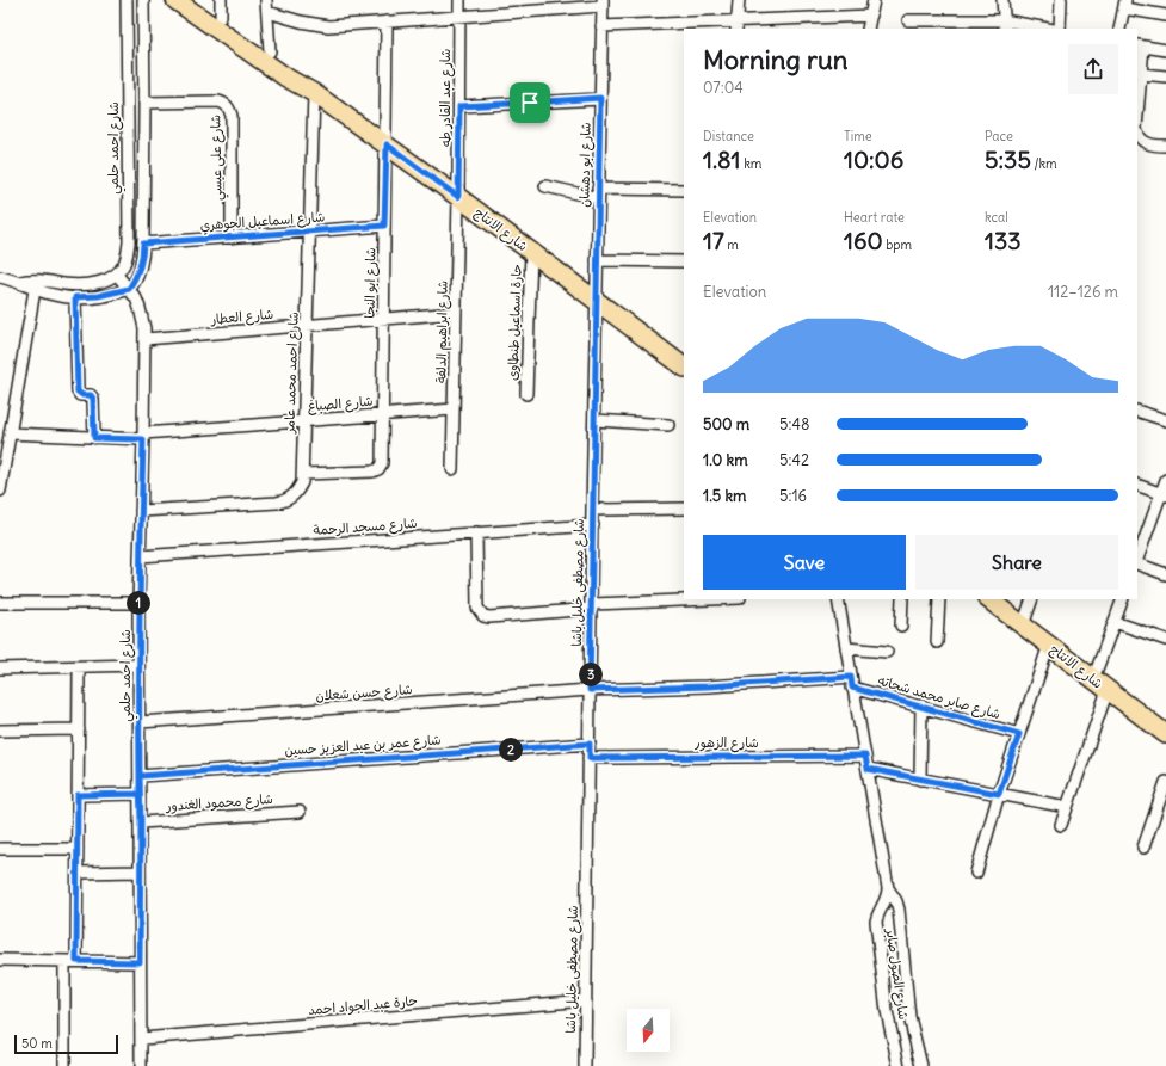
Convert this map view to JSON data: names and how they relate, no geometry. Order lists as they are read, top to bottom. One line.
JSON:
{"streets":{"main road":["شارع الانتاج"],"street":["شارع عبد القادر طه","شارع احمد حلمي","شارع على عيسي","شارع ابو دهشان","شارع اسماعيل الجوهري","شارع ابو النجا","شارع العطار","حارة اسماعيل طنطاوى","شارع ابراهيم الدلفة","شارع احمد محمد عامر","شارع الصباغ","شارع مسجد الرحمة","شارع مصطفى خليل باشا","شارع حسن شعلان","شارع صابر محمد شحاته","شارع الزهور","شارع عمر بن عبد العزيز حسين","شارع محمود الغندور","شارع الصول صابر","حارة عبد الجواد احمد"]},"crossings":[["شارع عبد القادر طه","شارع الانتاج"],["شارع عبد القادر طه","شارع ابراهيم الدلفة"],["شارع احمد حلمي","شارع العطار"],["شارع احمد حلمي","شارع احمد محمد عامر"],["شارع احمد حلمي","شارع الصباغ"],["شارع احمد حلمي","شارع مسجد الرحمة"],["شارع احمد حلمي","شارع حسن شعلان"],["شارع احمد حلمي","شارع عمر بن عبد العزيز حسين"],["شارع احمد حلمي","شارع محمود الغندور"],["شارع احمد حلمي","حارة عبد الجواد احمد"],["شارع على عيسي","شارع اسماعيل الجوهري"],["شارع ابو دهشان","شارع الانتاج"],["شارع ابو دهشان","شارع مصطفى خليل باشا"],["شارع اسماعيل الجوهري","شارع ابو النجا"],["شارع اسماعيل الجوهري","شارع احمد محمد عامر"],["شارع الانتاج","شارع ابو النجا"],["شارع الانتاج","حارة اسماعيل طنطاوى"],["شارع الانتاج","شارع ابراهيم الدلفة"],["شارع الانتاج","شارع احمد محمد عامر"],["شارع الانتاج","شارع مصطفى خليل باشا"],["شارع ابو النجا","شارع العطار"],["شارع ابو النجا","شارع احمد محمد عامر"],["شارع ابو النجا","شارع الصباغ"],["شارع العطار","شارع ابراهيم الدلفة"],["شارع العطار","شارع احمد محمد عامر"],["شارع ابراهيم الدلفة","شارع الصباغ"],["شارع احمد محمد عامر","شارع الصباغ"],["شارع مسجد الرحمة","شارع مصطفى خليل باشا"],["شارع مصطفى خليل باشا","شارع حسن شعلان"],["شارع مصطفى خليل باشا","شارع صابر محمد شحاته"],["شارع مصطفى خليل باشا","شارع الزهور"],["شارع مصطفى خليل باشا","شارع عمر بن عبد العزيز حسين"],["شارع مصطفى خليل باشا","حارة عبد الجواد احمد"],["شارع حسن شعلان","شارع صابر محمد شحاته"],["شارع صابر محمد شحاته","شارع الصول صابر"],["شارع الزهور","شارع الصول صابر"]],"scale_bar":"50 m","north":"bottom","page":{"heading":["Morning run","07:04"],"stats":[["Distance","1.81 km"],["Time","10:06"],["Pace","5:35 /km"],["Elevation","17 m"],["Heart rate","160 bpm"],["kcal","133"]],"chart":["Elevation","112–126 m"],"list":[{"name":"500 m","note":"5:48"},{"name":"1.0 km","note":"5:42"},{"name":"1.5 km","note":"5:16"}],"buttons":["Save","Share"],"pins":["1","3","2"],"scale":"50 m"}}
